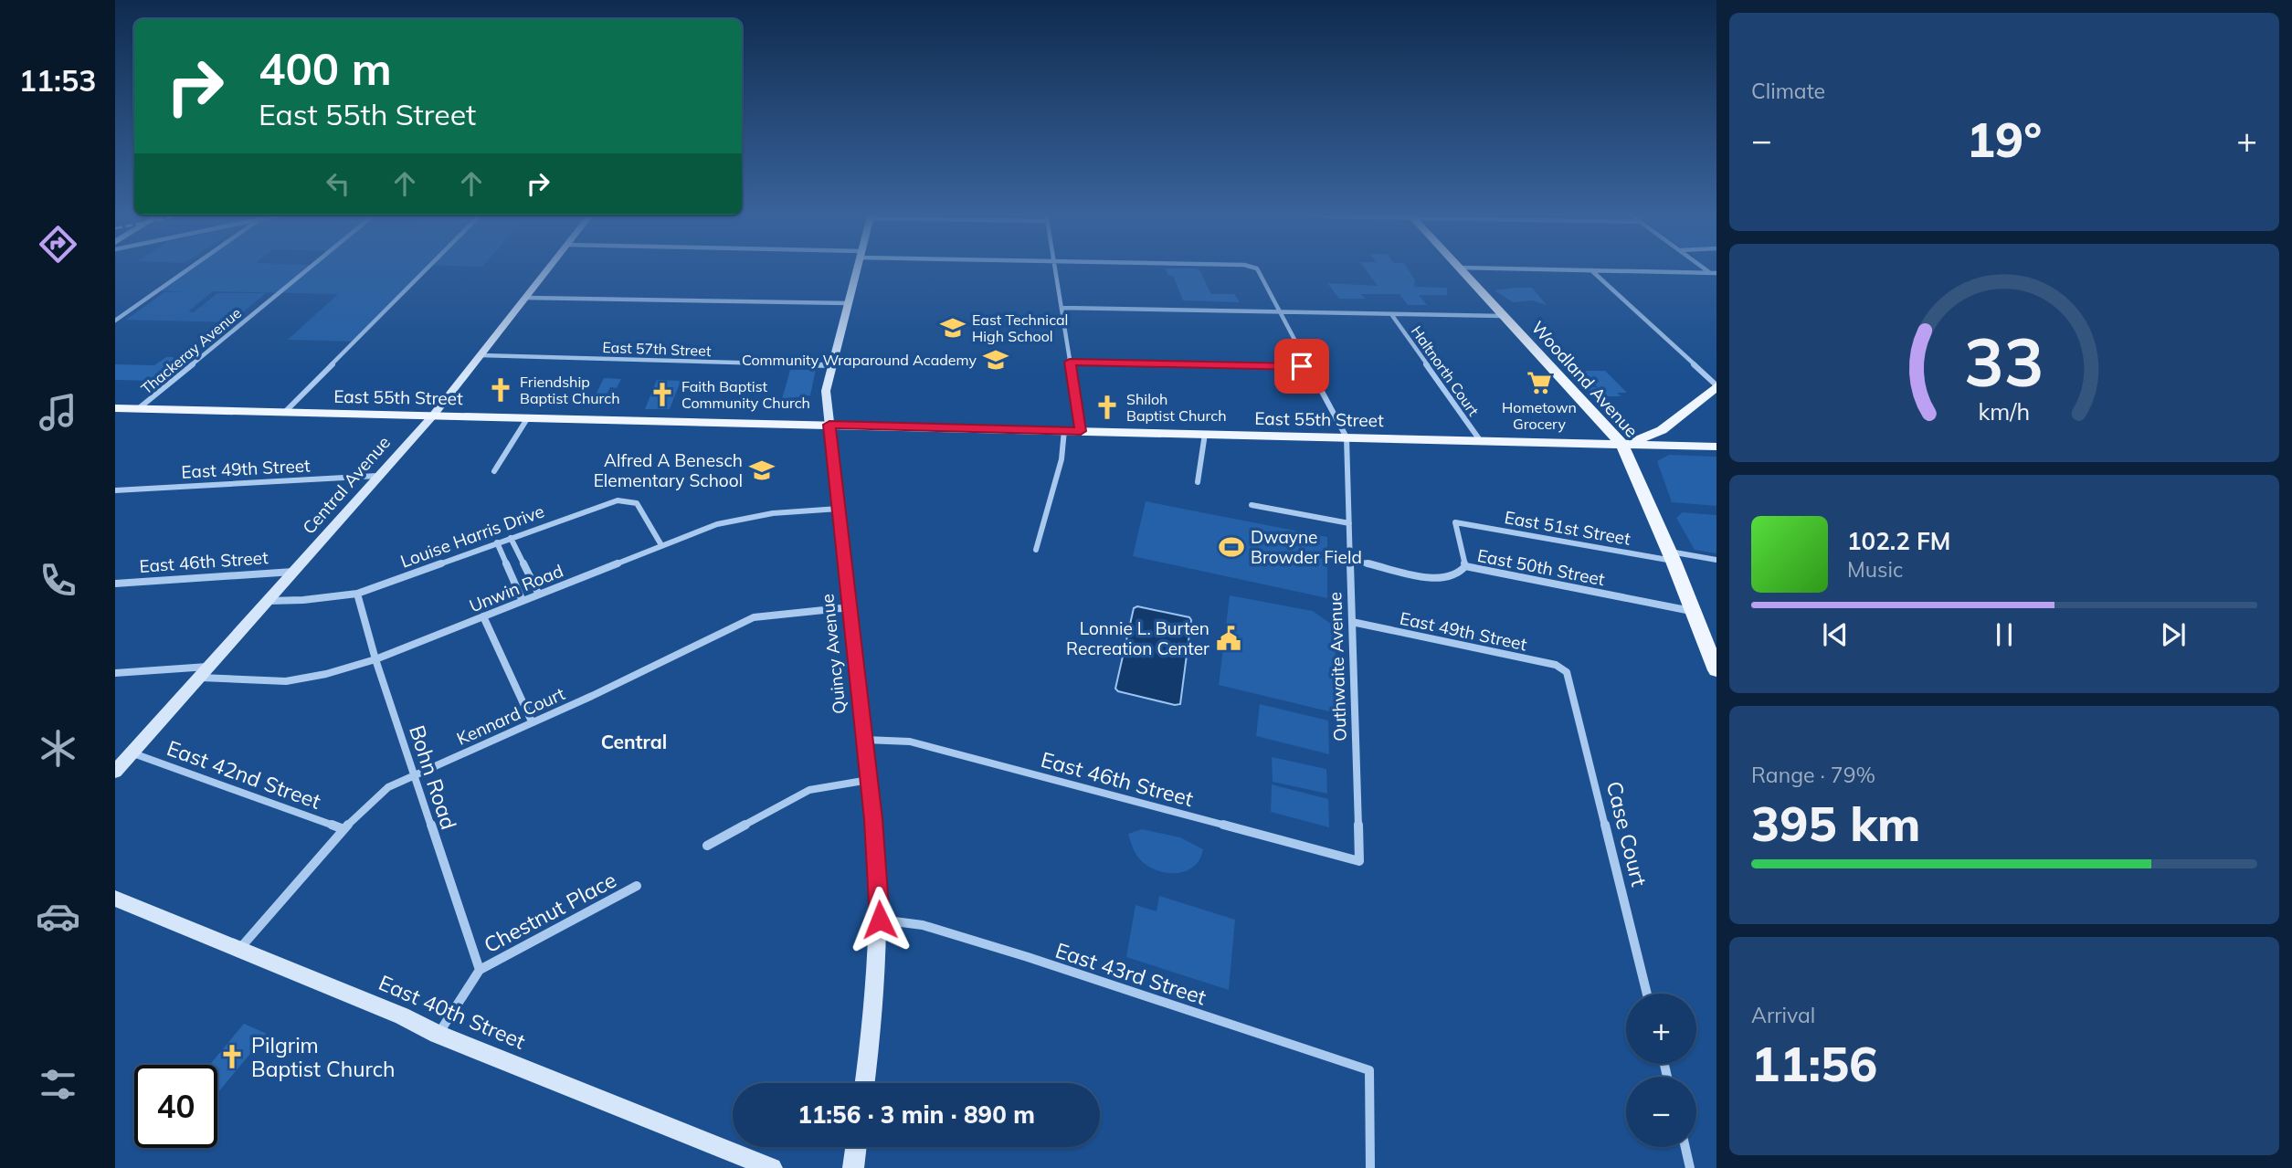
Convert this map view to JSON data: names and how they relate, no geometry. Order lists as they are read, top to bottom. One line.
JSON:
{"streets":{"main road":["Woodland Avenue","East 55th Street"],"street":["East 57th Street","Thackeray Avenue","Haltnorth Court","East 49th Street","Central Avenue","East 51st Street","Louise Harris Drive","East 46th Street","East 50th Street","Unwin Road","Quincy Avenue","Outhwaite Avenue","Kennard Court","East 42nd Street","Bohn Road","Case Court","Chestnut Place","East 43rd Street","East 40th Street"]},"crossings":[["East 57th Street","Central Avenue"],["East 57th Street","Quincy Avenue"],["Thackeray Avenue","East 55th Street"],["Haltnorth Court","East 55th Street"],["Woodland Avenue","East 55th Street"],["Woodland Avenue","East 51st Street"],["Woodland Avenue","East 50th Street"],["East 55th Street","Central Avenue"],["East 55th Street","Quincy Avenue"],["East 55th Street","Outhwaite Avenue"],["East 49th Street","Central Avenue"],["East 49th Street","Outhwaite Avenue"],["East 49th Street","Case Court"],["Central Avenue","Louise Harris Drive"],["Central Avenue","East 46th Street"],["Central Avenue","Unwin Road"],["Central Avenue","East 42nd Street"],["East 51st Street","East 50th Street"],["Louise Harris Drive","Unwin Road"],["Louise Harris Drive","Bohn Road"],["East 46th Street","Quincy Avenue"],["East 46th Street","Outhwaite Avenue"],["East 50th Street","Outhwaite Avenue"],["Unwin Road","Quincy Avenue"],["Unwin Road","Bohn Road"],["Quincy Avenue","Kennard Court"],["Quincy Avenue","East 43rd Street"],["Kennard Court","East 42nd Street"],["Kennard Court","Bohn Road"],["Kennard Court","East 40th Street"],["Bohn Road","Chestnut Place"],["Chestnut Place","East 40th Street"]],"districts":["Central"],"places":{"school or university":["East Technical High School","Community Wraparound Academy","Alfred A Benesch Elementary School"],"supermarket":["Hometown Grocery"],"church":["Friendship Baptist Church","Faith Baptist Community Church","Shiloh Baptist Church","Pilgrim Baptist Church"],"sports":["Dwayne Browder Field"],"public building":["Lonnie L. Burten Recreation Center"]},"page":{"tabs":"11:53","tile":["Climate",["Range · 79%","395 km"],["Arrival","11:56"]],"turn":["400 m","East 55th Street"],"heat":["−","19°","+"],"song":["102.2 FM","Music"],"map_buttons":["+","−"],"limit":"40","trip":"11:56 · 3 min · 890 m","gauge":["33","km/h"]}}
